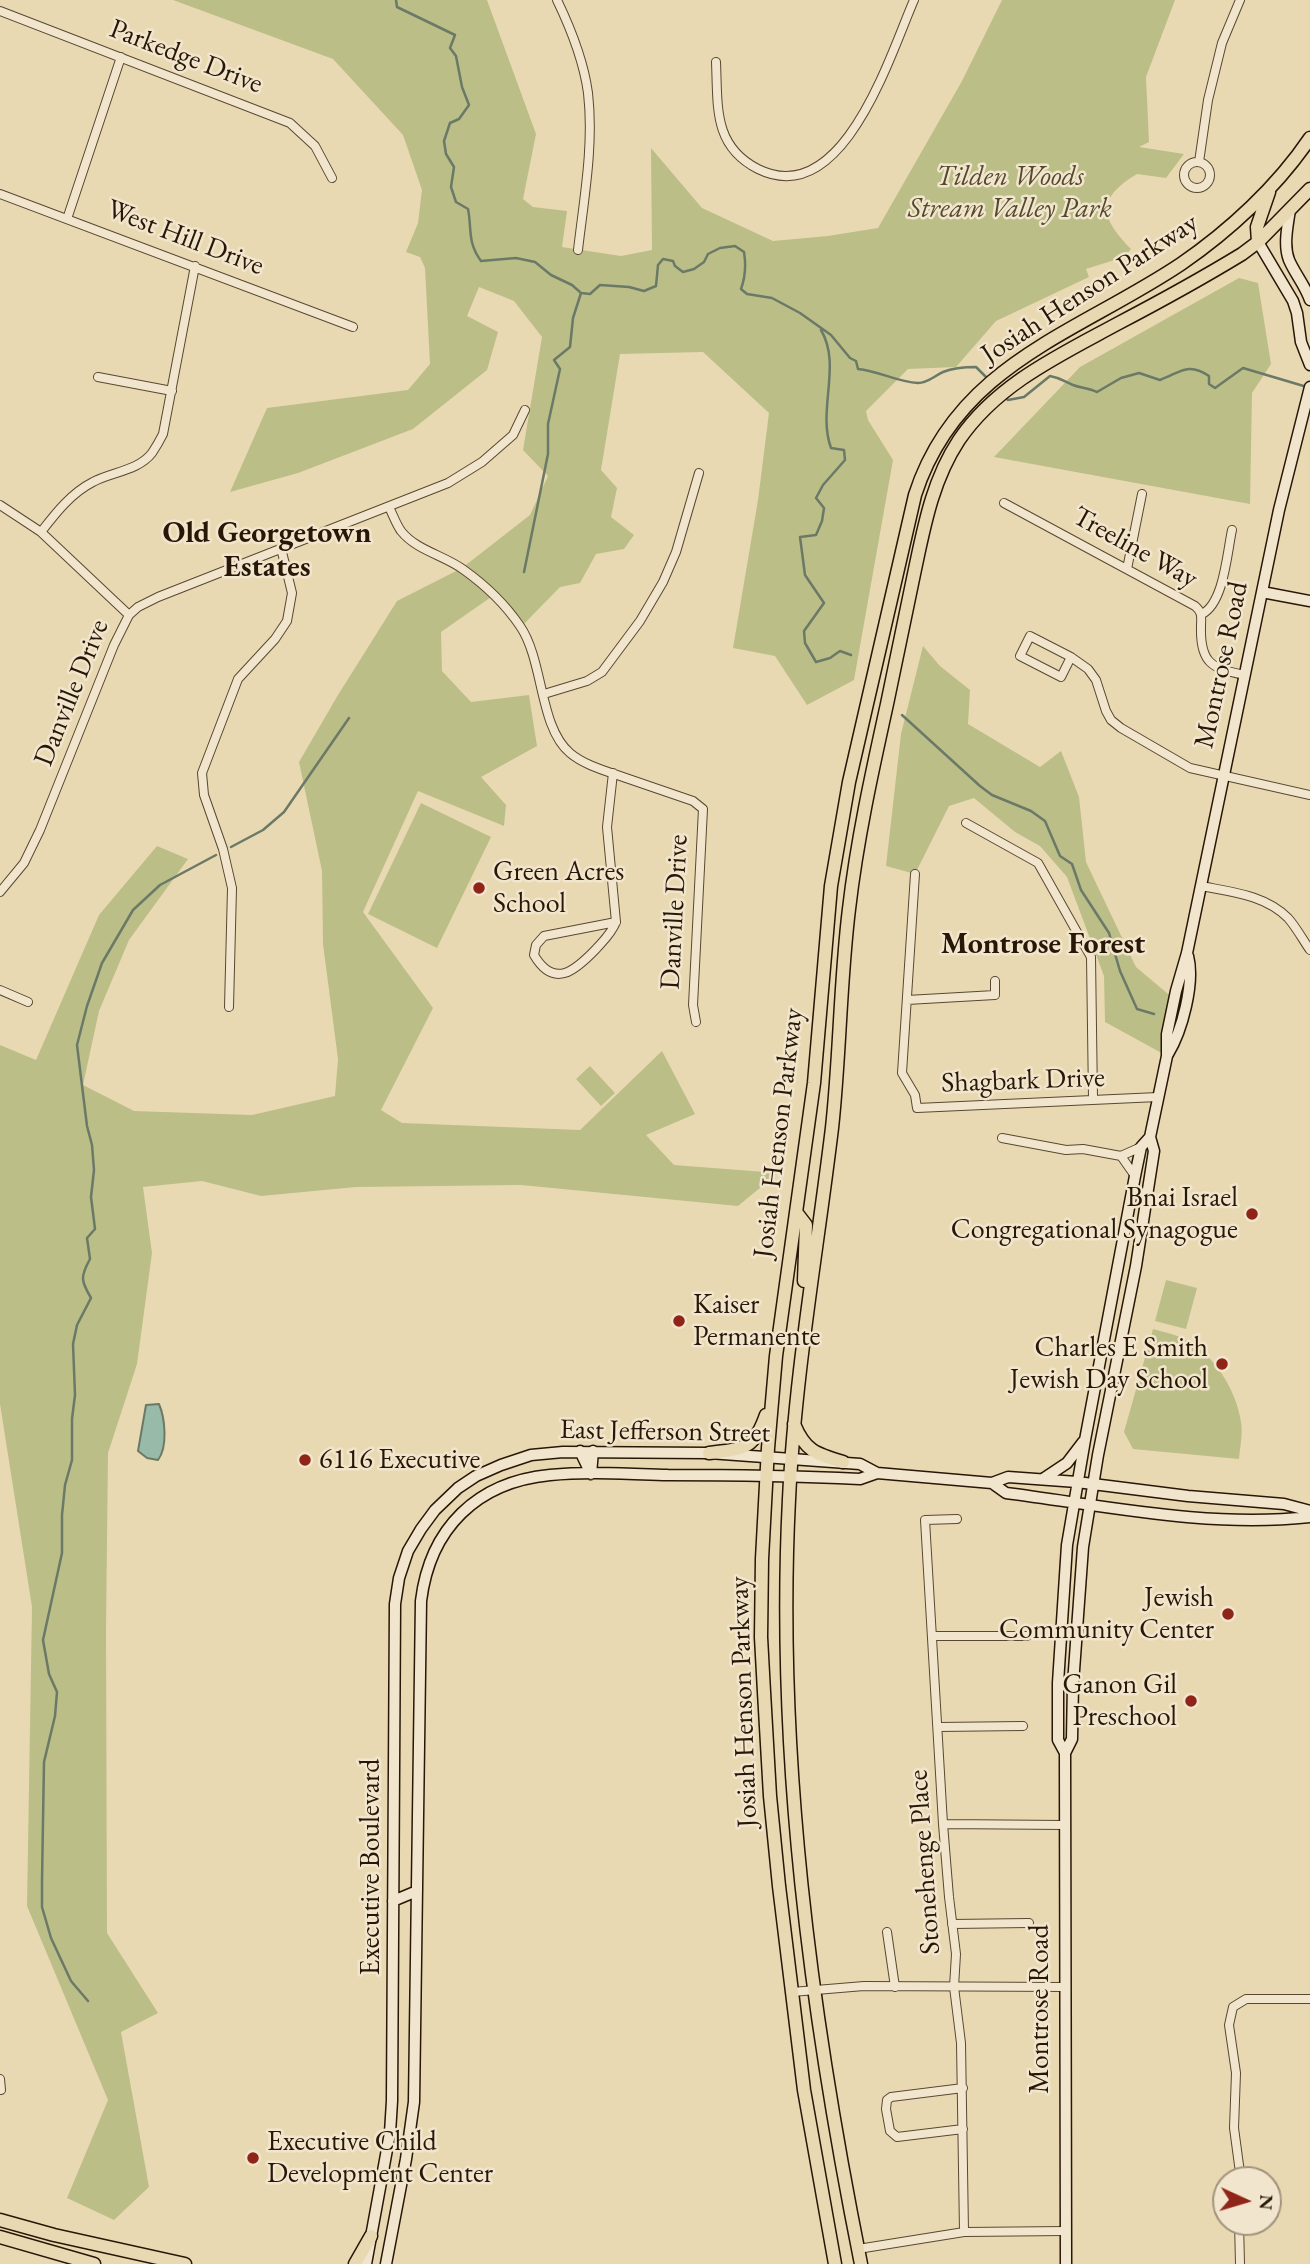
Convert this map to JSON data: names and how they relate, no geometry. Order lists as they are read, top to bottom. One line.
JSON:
{"streets":{"main road":["Josiah Henson Parkway"],"street":["Parkedge Drive","West Hill Drive","Treeline Way","Montrose Road","Danville Drive","Shagbark Drive","East Jefferson Street","Stonehenge Place","Executive Boulevard"]},"crossings":[["Josiah Henson Parkway","East Jefferson Street"],["Treeline Way","Montrose Road"],["Montrose Road","Shagbark Drive"],["Montrose Road","East Jefferson Street"],["East Jefferson Street","Executive Boulevard"]],"districts":["Old Georgetown Estates","Montrose Forest"],"parks":["Tilden Woods Stream Valley Park"],"places":["Green Acres School","Bnai Israel Congregational Synagogue","Kaiser Permanente","Charles E Smith Jewish Day School","6116 Executive","Jewish Community Center","Ganon Gil Preschool","Executive Child Development Center"],"north":"right"}
